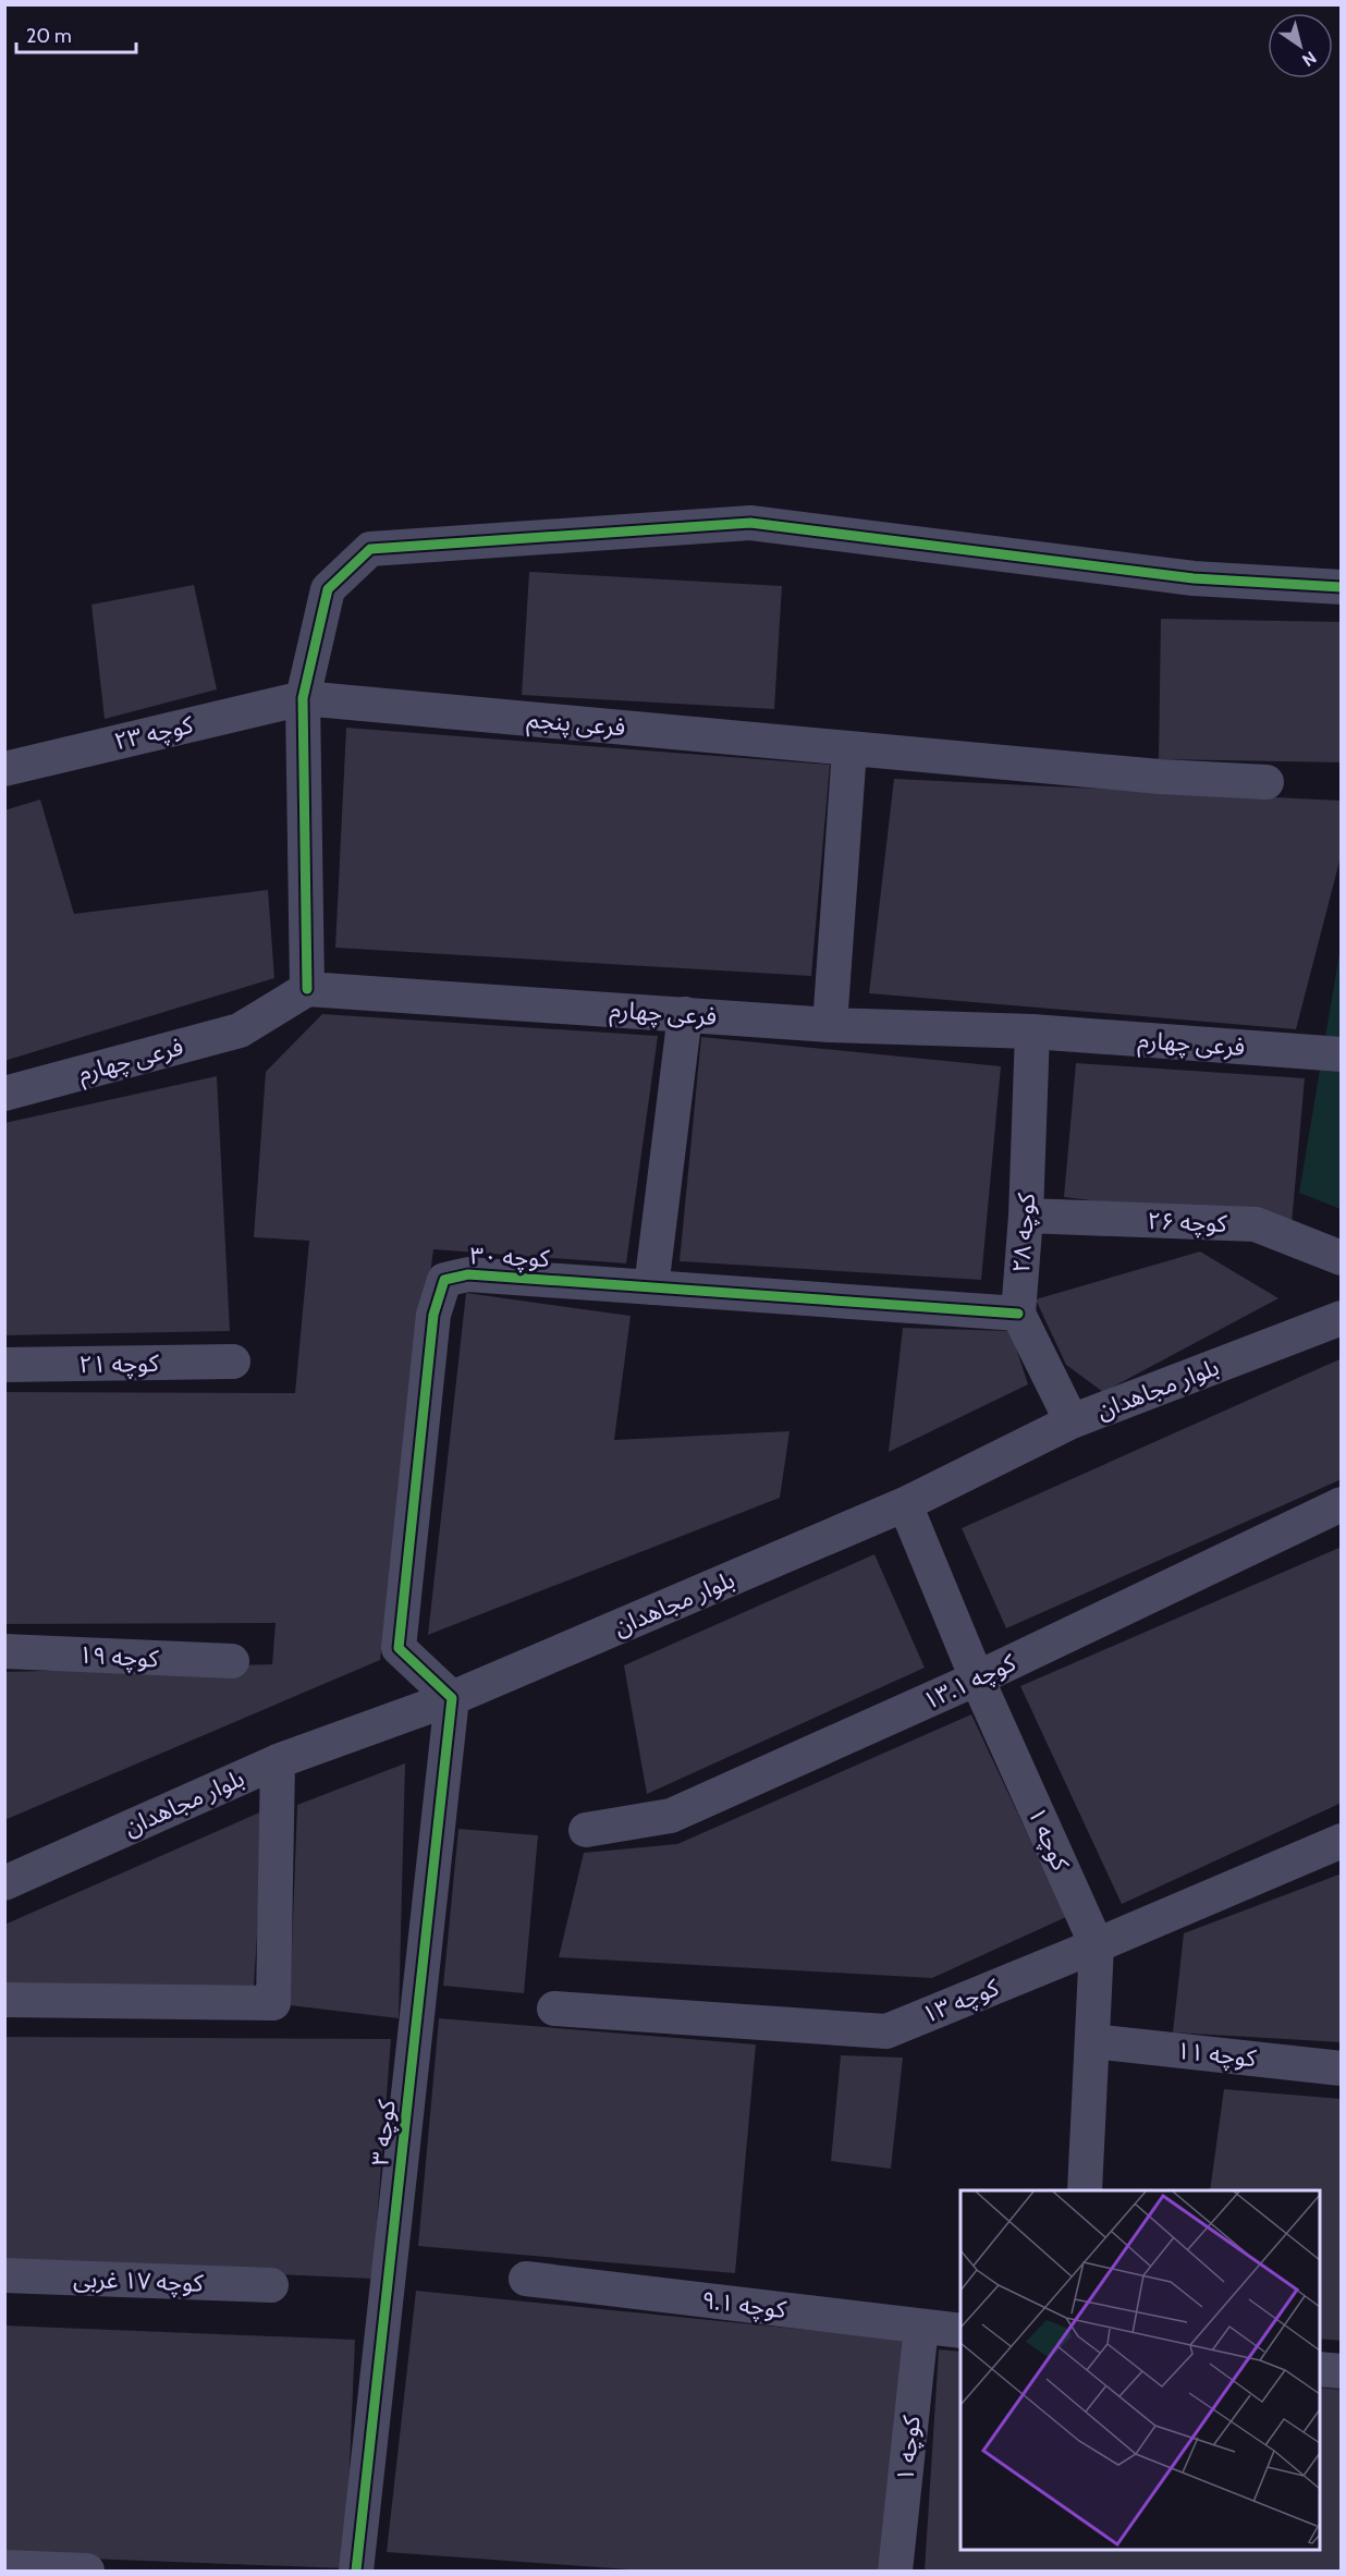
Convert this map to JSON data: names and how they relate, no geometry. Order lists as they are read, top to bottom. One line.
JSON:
{"streets":{"street":["فرعی پنجم","کوچه ۲۳","فرعی چهارم","کوچه ۲۶","کوچه ۲۸","کوچه ۳۰","کوچه ۲۱","بلوار مجاهدان","کوچه ۱۹","کوچه ۱۳.۱","کوچه ۱","کوچه ۱۳","کوچه ۱۱","کوچه ۳","کوچه ۱۷ غربی","کوچه ۹.۱"]},"crossings":[["فرعی پنجم","کوچه ۲۳"],["فرعی چهارم","کوچه ۲۸"],["کوچه ۲۶","کوچه ۲۸"],["کوچه ۲۸","کوچه ۳۰"],["کوچه ۳۰","بلوار مجاهدان"],["کوچه ۳۰","کوچه ۳"],["بلوار مجاهدان","کوچه ۱"],["بلوار مجاهدان","کوچه ۳"],["کوچه ۱۳.۱","کوچه ۱"],["کوچه ۱","کوچه ۱۳"],["کوچه ۱","کوچه ۱۱"],["کوچه ۱","کوچه ۹.۱"]],"scale_bar":"20 m","north":"bottom right"}
